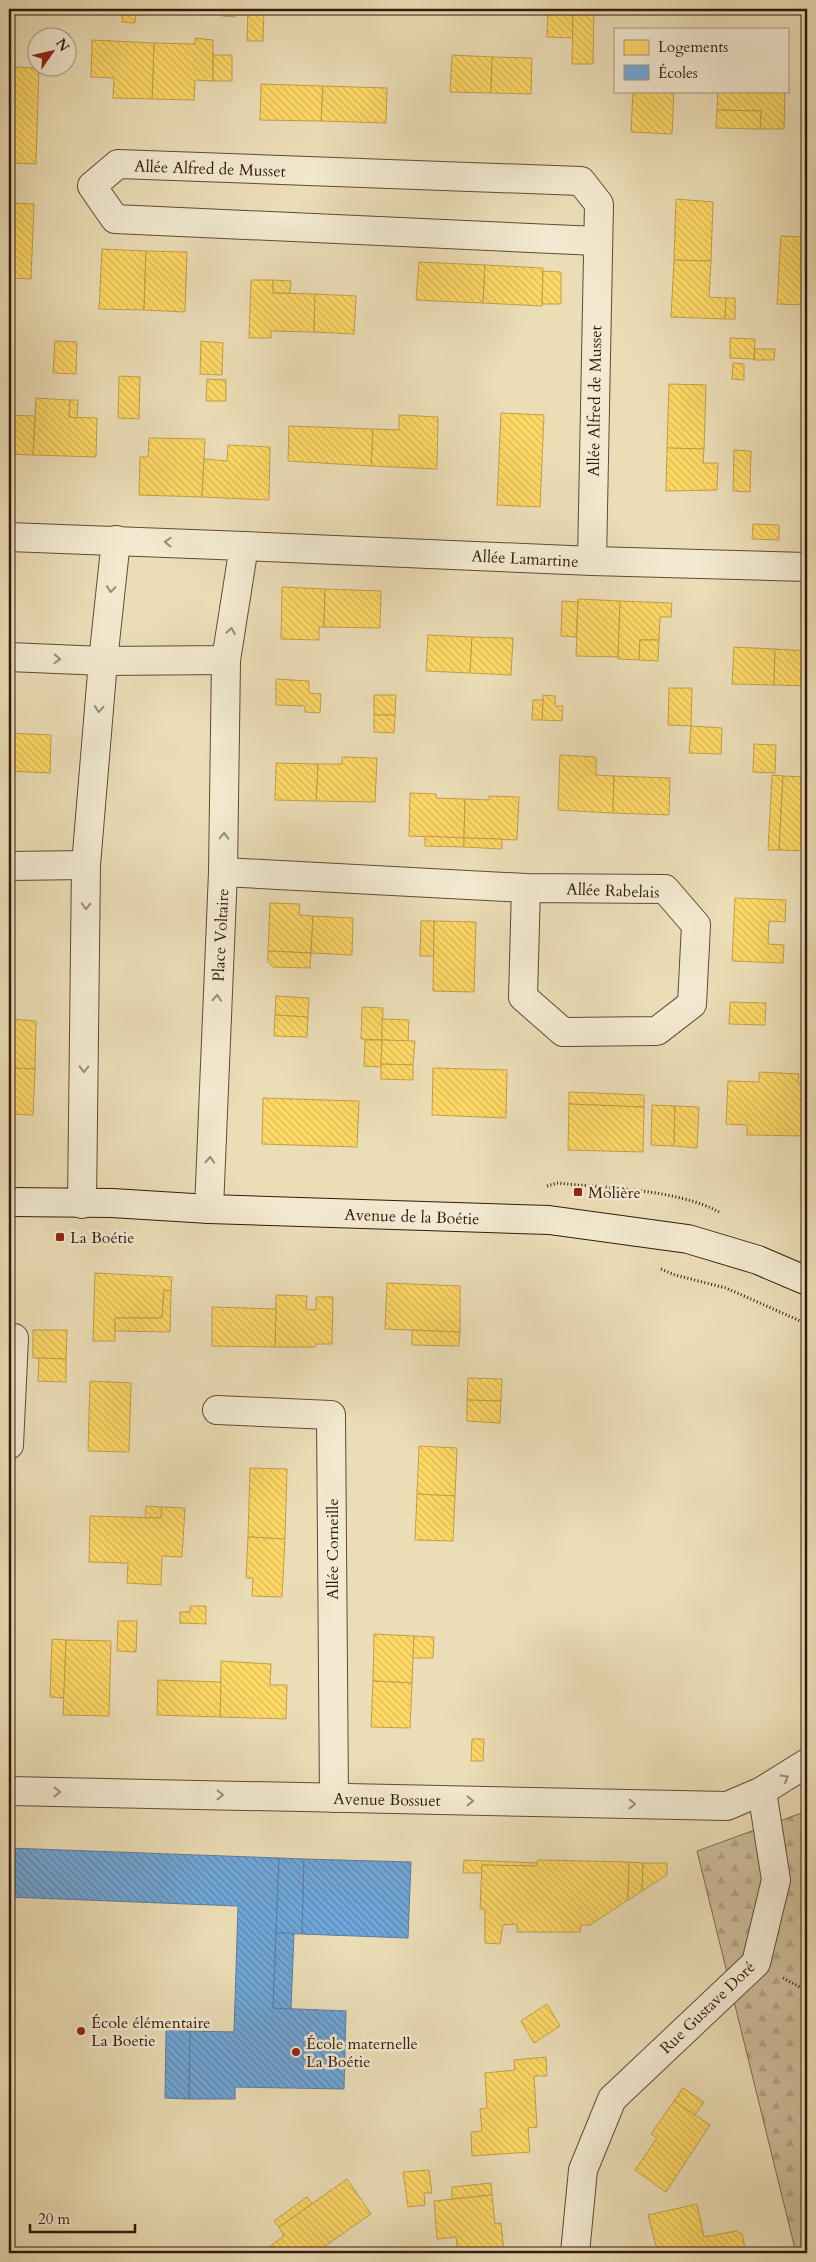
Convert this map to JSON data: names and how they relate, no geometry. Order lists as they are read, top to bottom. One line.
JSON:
{"streets":{"street":["Allée Alfred de Musset","Allée Lamartine","Allée Rabelais","Place Voltaire","Avenue de la Boétie","Allée Corneille","Avenue Bossuet","Rue Gustave Doré"]},"crossings":[["Allée Alfred de Musset","Allée Lamartine"],["Allée Lamartine","Place Voltaire"],["Allée Rabelais","Place Voltaire"],["Place Voltaire","Avenue de la Boétie"],["Allée Corneille","Avenue Bossuet"],["Avenue Bossuet","Rue Gustave Doré"]],"one_way":["Avenue Bossuet"],"places":{"transit":["Molière","La Boétie"],"other":["École élémentaire La Boetie","École maternelle La Boétie"]},"legend":["Logements","Écoles"],"scale_bar":"20 m","north":"top right"}
